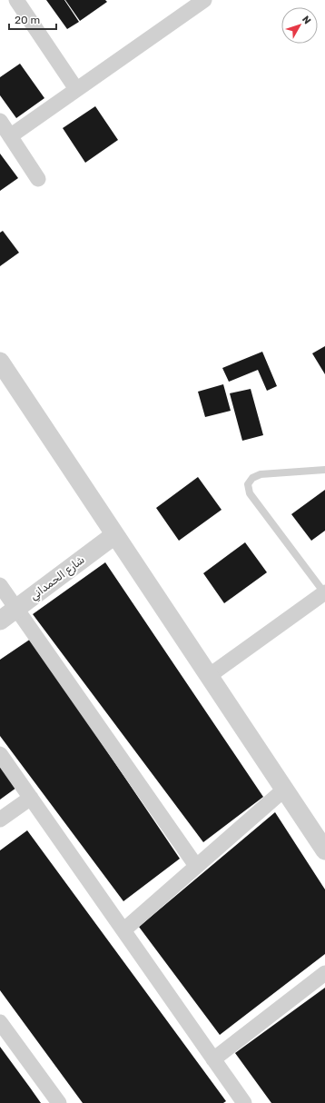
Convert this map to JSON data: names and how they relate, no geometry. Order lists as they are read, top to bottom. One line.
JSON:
{"streets":{"street":["شارع الحمداني"]},"scale_bar":"20 m","north":"top right"}
